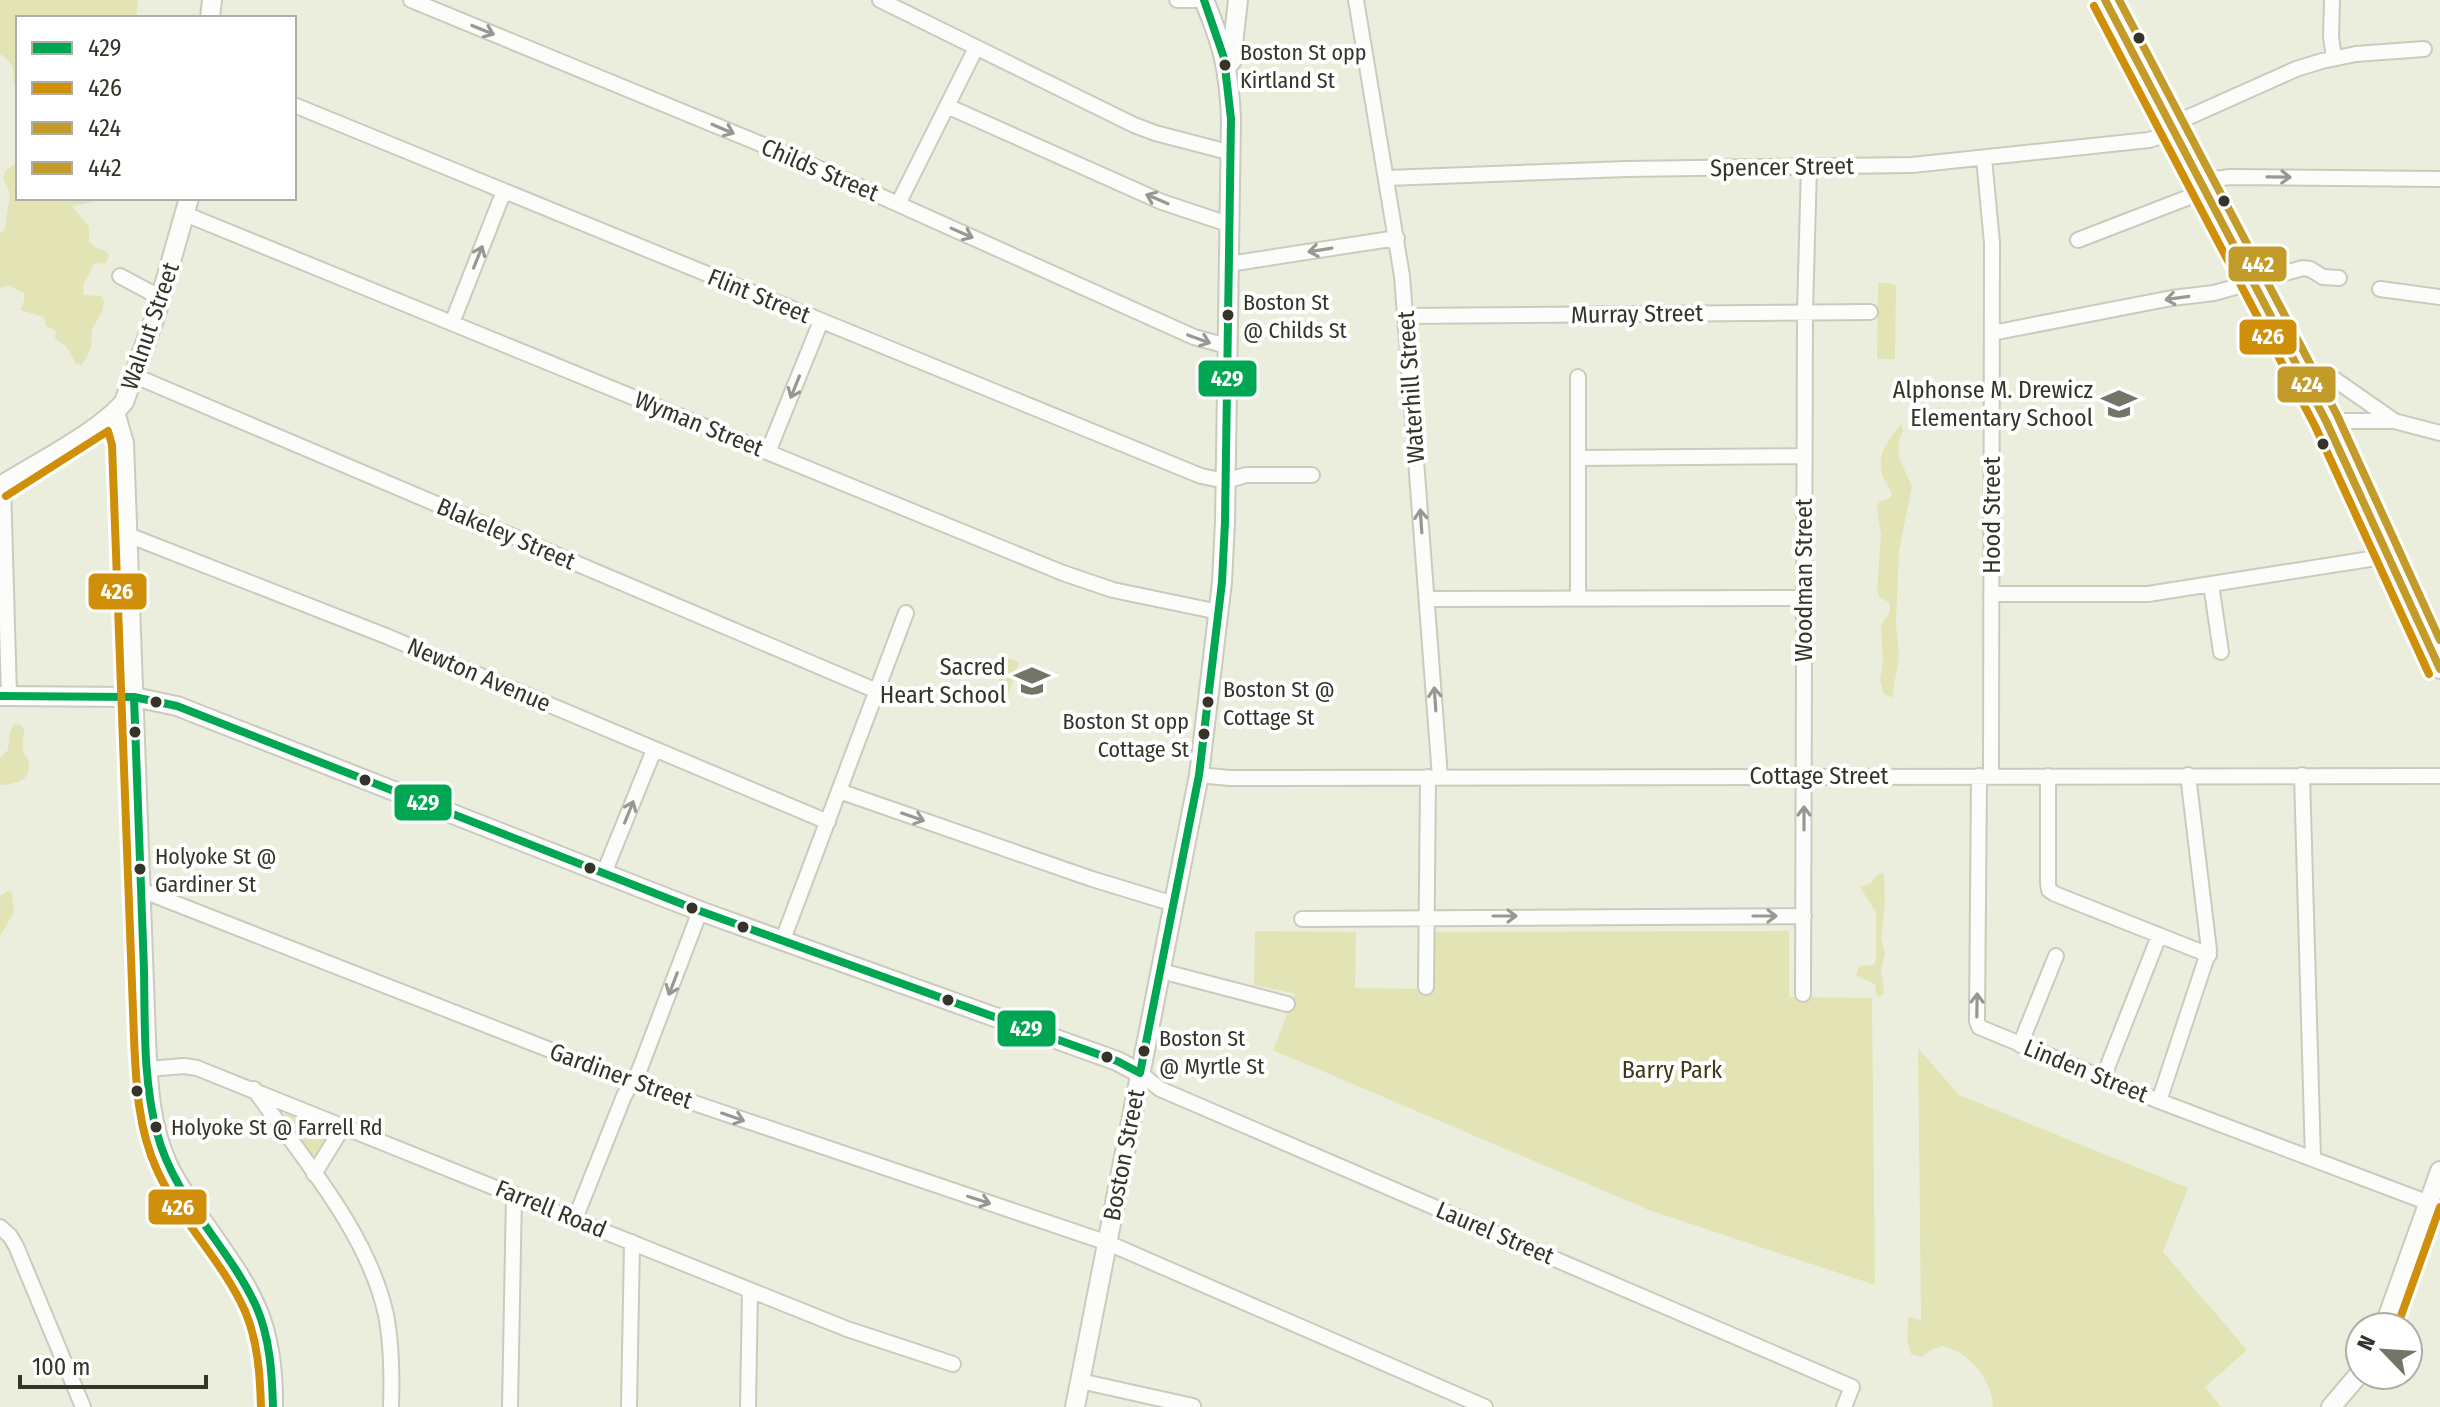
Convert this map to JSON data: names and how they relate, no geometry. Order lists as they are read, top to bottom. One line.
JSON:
{"streets":{"main road":["Walnut Street","Boston Street"],"street":["Spencer Street","Childs Street","Flint Street","Murray Street","Waterhill Street","Wyman Street","Hood Street","Blakeley Street","Woodman Street","Newton Avenue","Cottage Street","Linden Street","Gardiner Street","Farrell Road","Laurel Street"]},"crossings":[["Spencer Street","Waterhill Street"],["Spencer Street","Hood Street"],["Spencer Street","Woodman Street"],["Childs Street","Boston Street"],["Flint Street","Boston Street"],["Murray Street","Waterhill Street"],["Murray Street","Woodman Street"],["Walnut Street","Wyman Street"],["Walnut Street","Blakeley Street"],["Waterhill Street","Cottage Street"],["Wyman Street","Boston Street"],["Hood Street","Cottage Street"],["Hood Street","Linden Street"],["Woodman Street","Cottage Street"],["Cottage Street","Linden Street"],["Cottage Street","Boston Street"],["Gardiner Street","Boston Street"],["Boston Street","Laurel Street"]],"one_way":["Waterhill Street","Linden Street"],"parks":["Barry Park"],"places":{"other":["Boston St opp Kirtland St","Boston St @ Childs St","Boston St @ Cottage St","Boston St opp Cottage St","Holyoke St @ Gardiner St","Boston St @ Myrtle St","Holyoke St @ Farrell Rd"],"school or university":["Alphonse M. Drewicz Elementary School","Sacred Heart School"]},"lines":["transit line 429","transit line 424","transit line 442","transit line 426"],"legend":["429","426","424","442"],"scale_bar":"100 m","north":"top left"}
